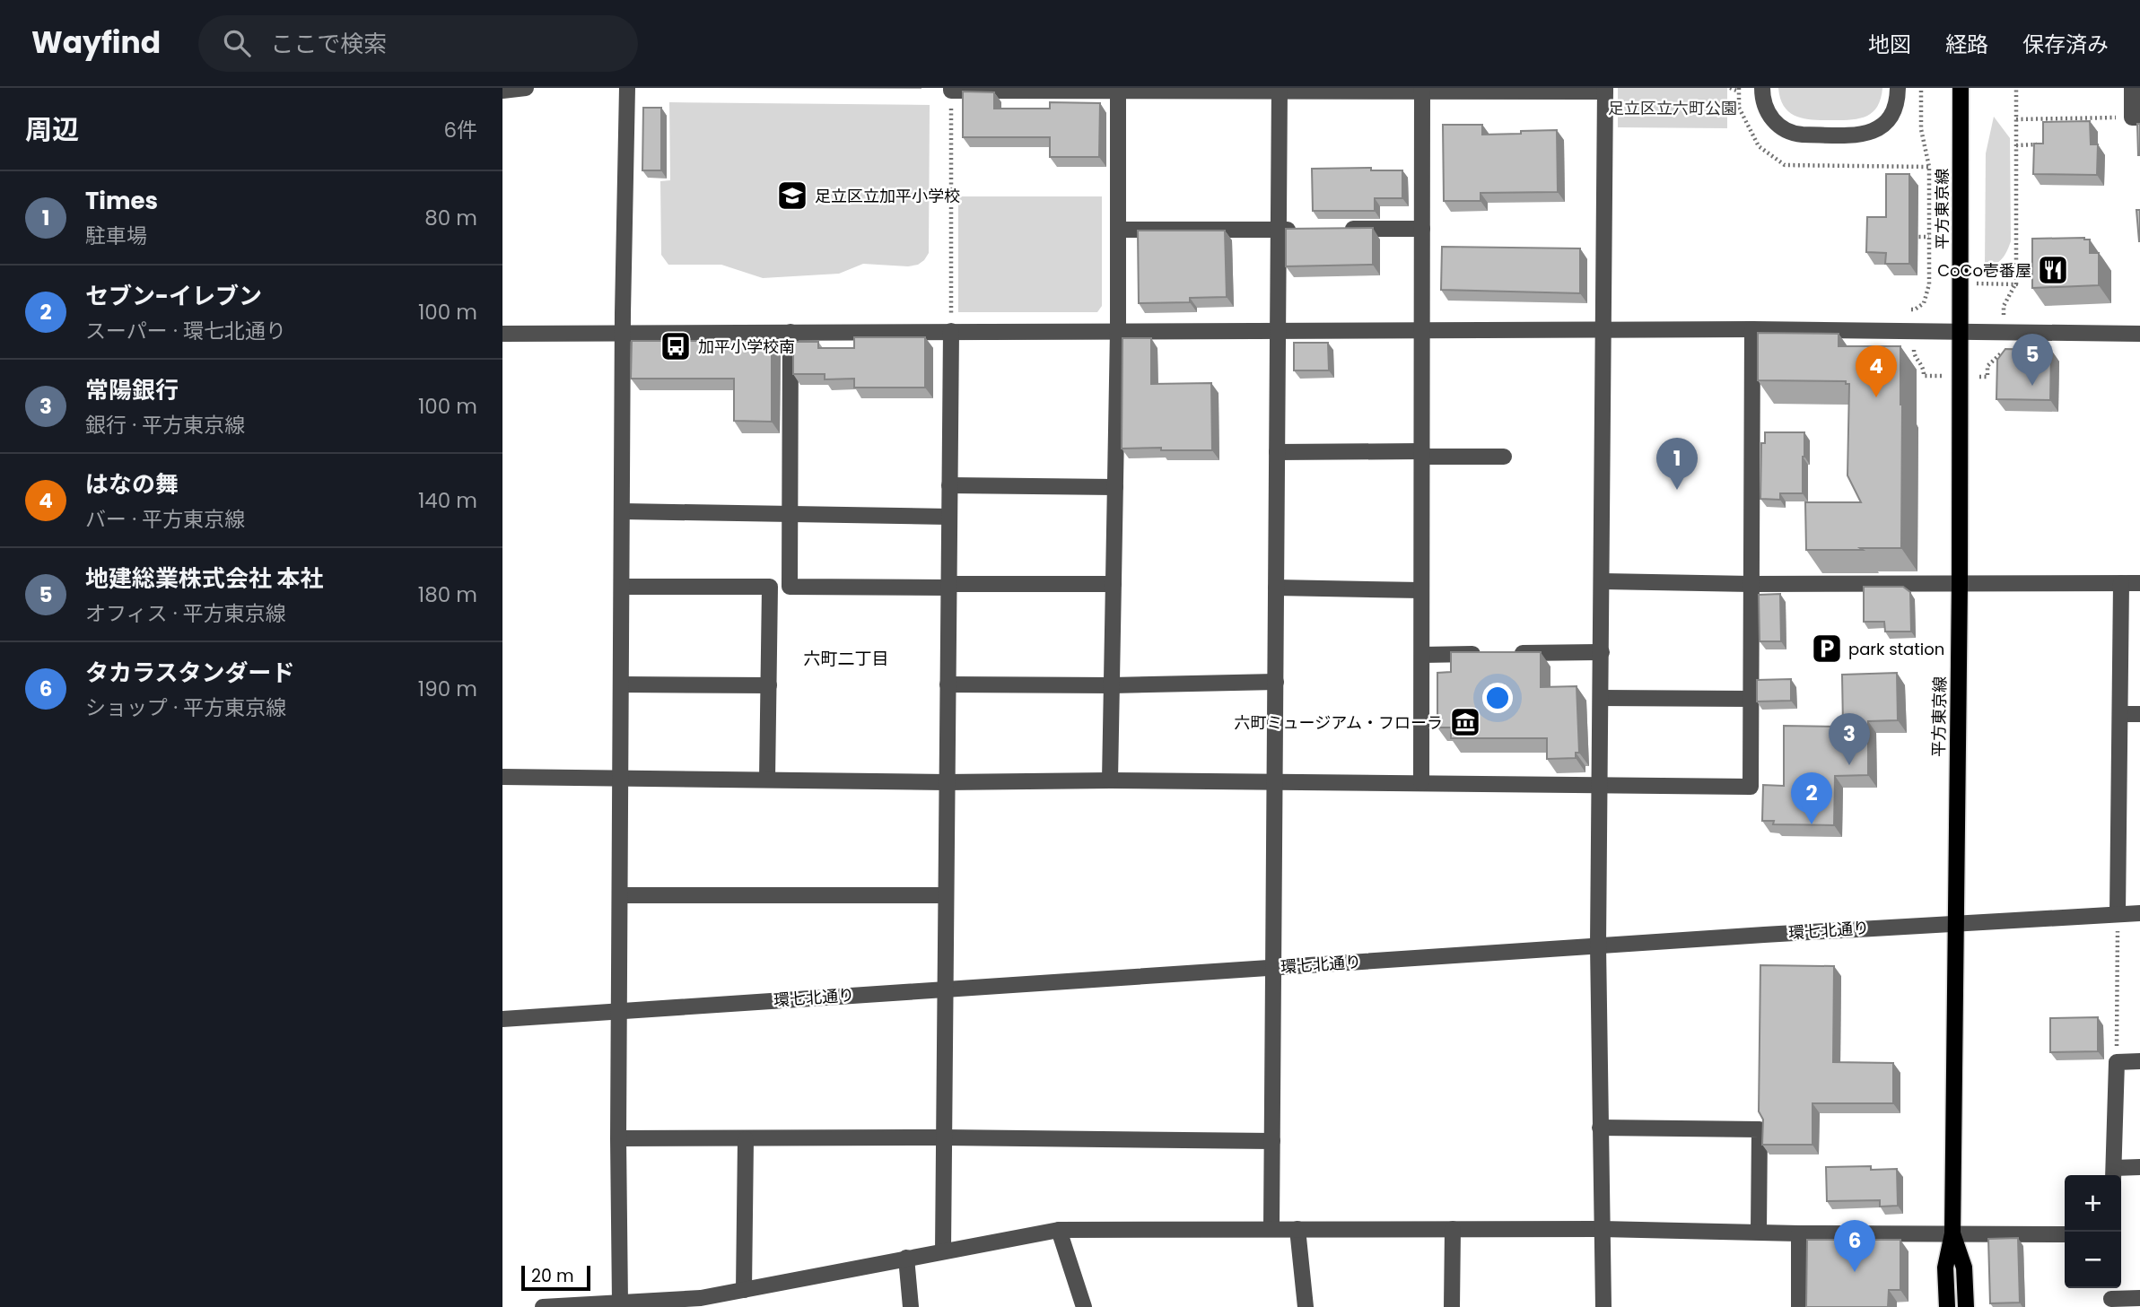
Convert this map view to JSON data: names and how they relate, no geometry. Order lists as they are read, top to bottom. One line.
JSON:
{"streets":{"main road":["平方東京線"],"street":["環七北通り"]},"crossings":[["平方東京線","環七北通り"]],"districts":["六町二丁目"],"parks":["足立区立六町公園"],"places":{"school or university":["足立区立加平小学校"],"restaurant":["CoCo壱番屋"],"bus stop":["加平小学校南"],"parking":["park station"],"museum":["六町ミュージアム・フローラ"]},"scale_bar":"20 m","page":{"header":"Wayfind","search":"ここで検索","nav":["地図","経路","保存済み"],"heading":["周辺","6件"],"list":[{"mark":"1","name":"Times","note":"駐車場","value":"80 m"},{"mark":"2","name":"セブン-イレブン","note":"スーパー · 環七北通り","value":"100 m"},{"mark":"3","name":"常陽銀行","note":"銀行 · 平方東京線","value":"100 m"},{"mark":"4","name":"はなの舞","note":"バー · 平方東京線","value":"140 m"},{"mark":"5","name":"地建総業株式会社 本社","note":"オフィス · 平方東京線","value":"180 m"},{"mark":"6","name":"タカラスタンダード","note":"ショップ · 平方東京線","value":"190 m"}],"pins":["5","4","1","3","2","6"],"map_buttons":["+","−"],"scale":"20 m"}}
